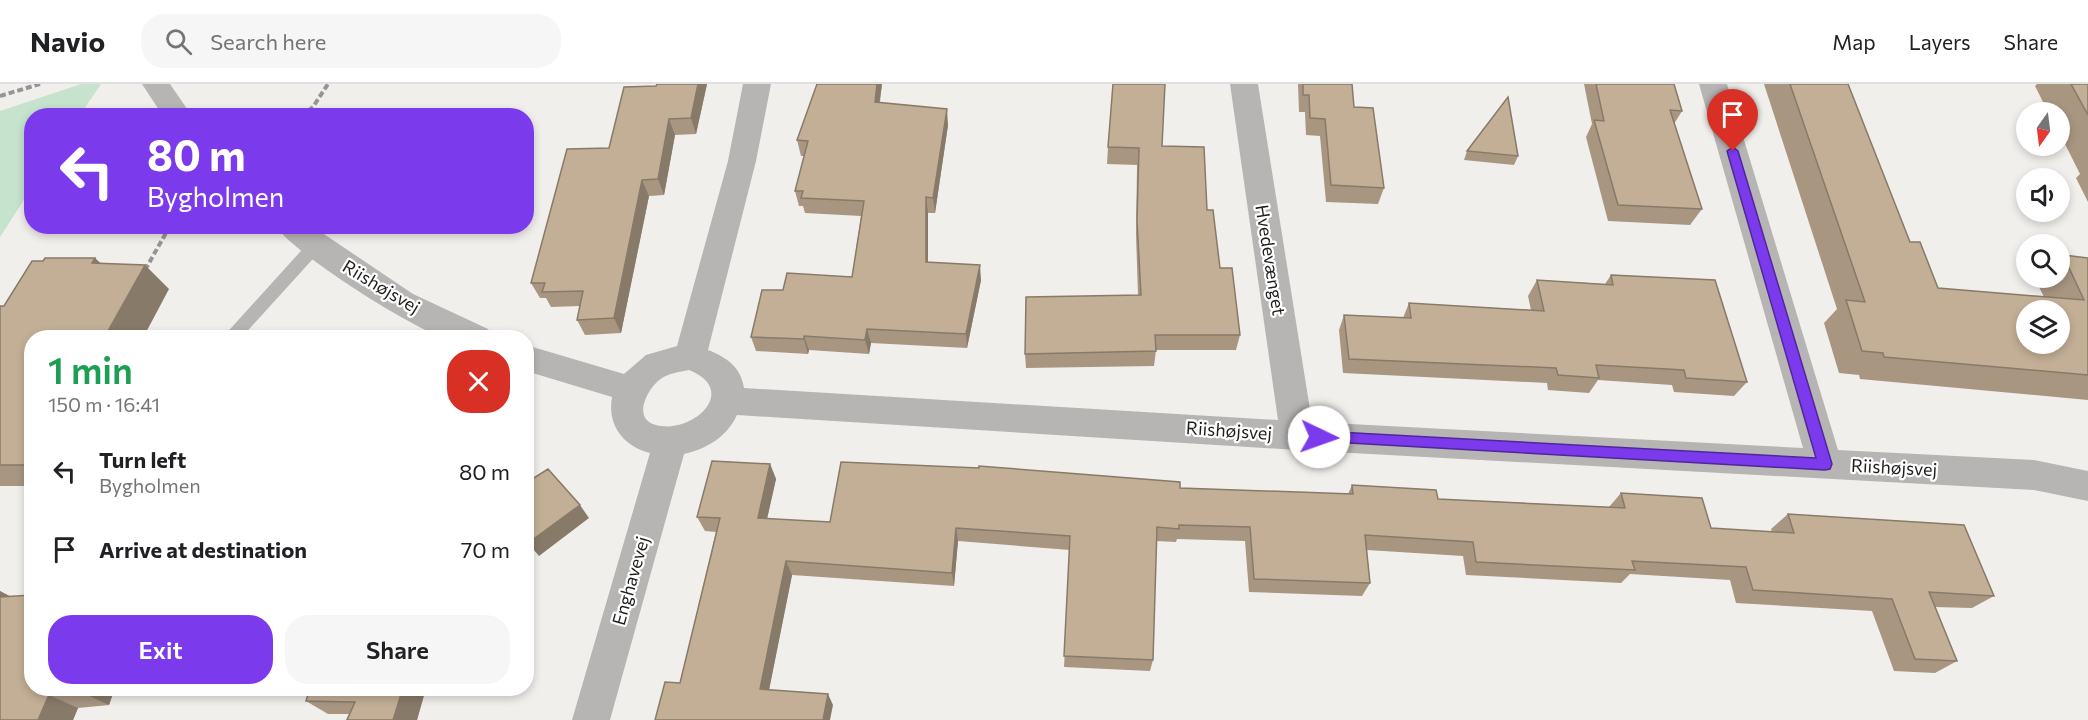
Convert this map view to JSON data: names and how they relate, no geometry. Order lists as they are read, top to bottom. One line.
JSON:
{"streets":{"street":["Hvedevænget","Riishøjsvej","Enghavevej"]},"crossings":[["Hvedevænget","Riishøjsvej"],["Riishøjsvej","Enghavevej"]],"north":"bottom","page":{"header":"Navio","search":"Search here","nav":["Map","Layers","Share"],"turn":["80 m","Bygholmen"],"heading":["1 min","150 m · 16:41"],"list":[{"name":"Turn left","note":"Bygholmen","value":"80 m"},{"name":"Arrive at destination","value":"70 m"}],"buttons":["Exit","Share"]}}
